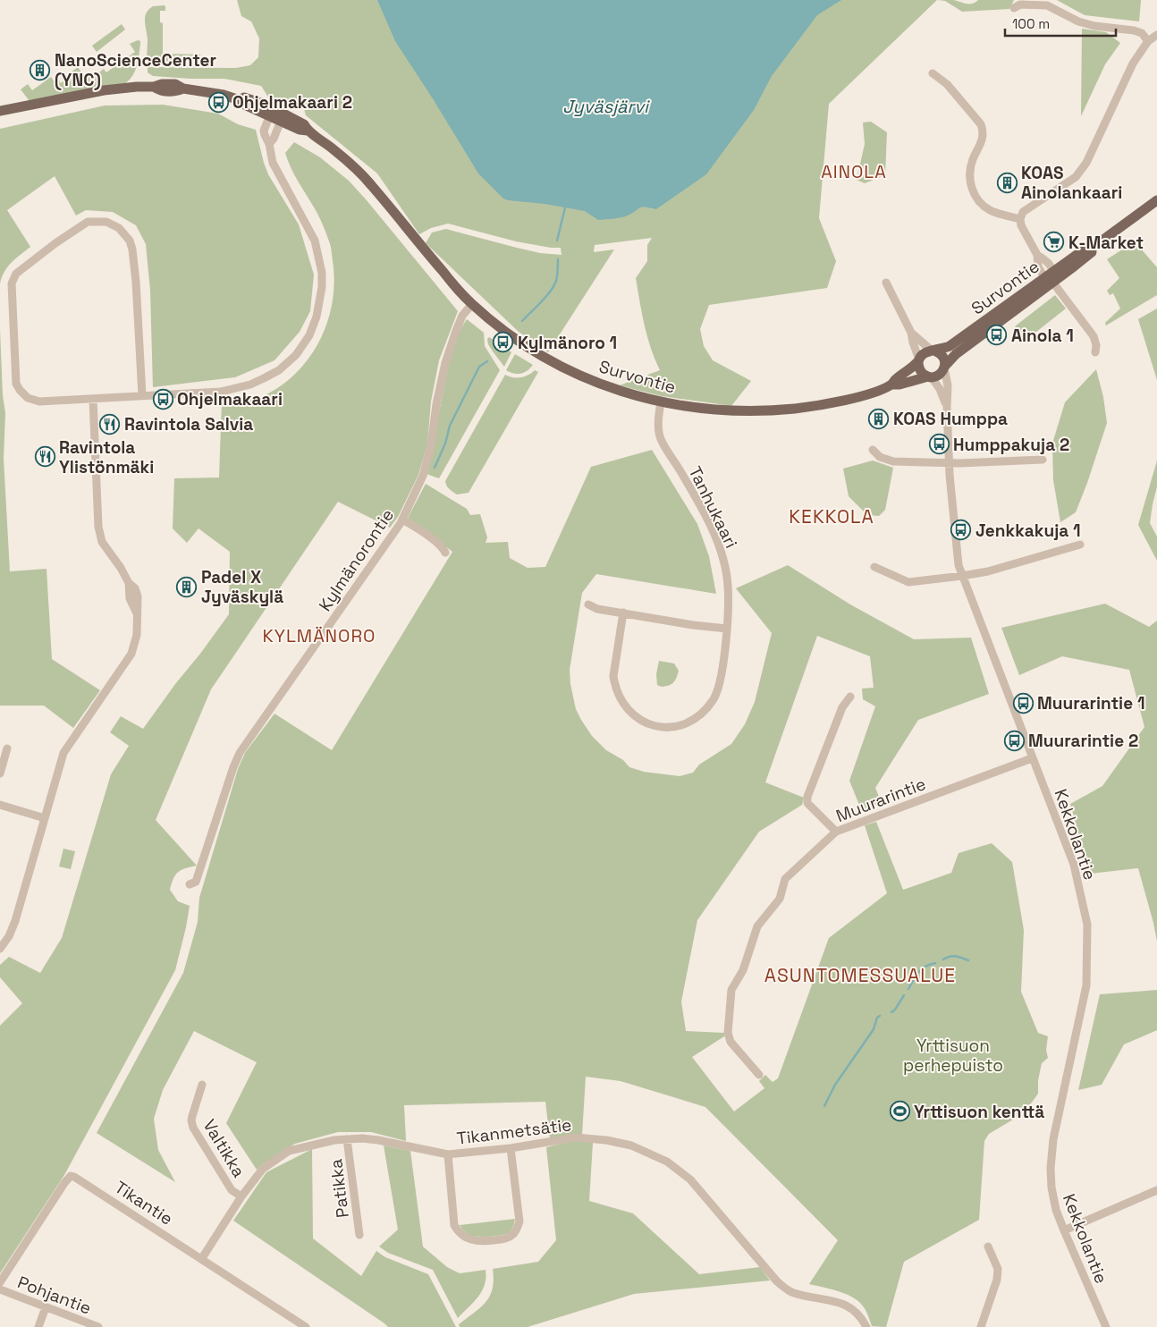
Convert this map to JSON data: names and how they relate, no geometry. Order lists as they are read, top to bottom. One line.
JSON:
{"streets":{"main road":["Survontie"],"street":["Tanhukaari","Kylmänorontie","Muurarintie","Kekkolantie","Tikanmetsätie","Valtikka","Patikka","Tikantie","Pohjantie"]},"crossings":[["Survontie","Tanhukaari"],["Survontie","Kylmänorontie"],["Survontie","Kekkolantie"],["Muurarintie","Kekkolantie"],["Tikanmetsätie","Valtikka"],["Tikanmetsätie","Patikka"],["Tikanmetsätie","Tikantie"]],"districts":["AINOLA","KEKKOLA","KYLMÄNORO","ASUNTOMESSUALUE"],"water":["Jyväsjärvi"],"parks":["Yrttisuon perhepuisto"],"places":{"building":["NanoScienceCenter (YNC)","KOAS Ainolankaari","KOAS Humppa","Padel X Jyväskylä"],"bus stop":["Ohjelmakaari 2","Ainola 1","Kylmänoro 1","Ohjelmakaari","Humppakuja 2","Jenkkakuja 1","Muurarintie 1","Muurarintie 2"],"supermarket":["K-Market"],"restaurant":["Ravintola Salvia","Ravintola Ylistönmäki"],"sports":["Yrttisuon kenttä"]},"scale_bar":"100 m"}
